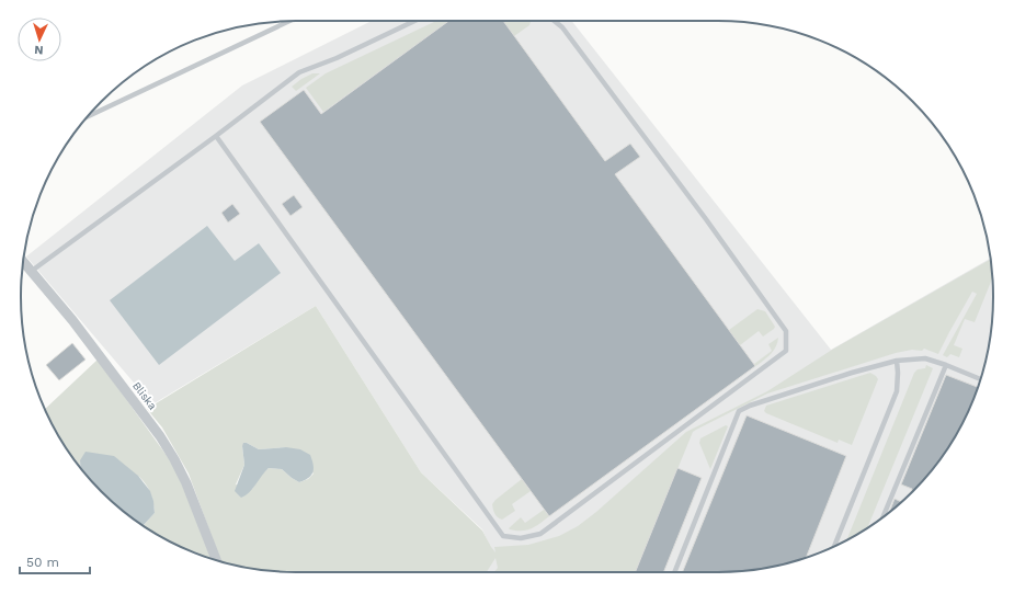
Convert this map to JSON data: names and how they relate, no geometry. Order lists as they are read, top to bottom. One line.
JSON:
{"streets":{"street":["Bliska"]},"scale_bar":"50 m","north":"bottom"}
